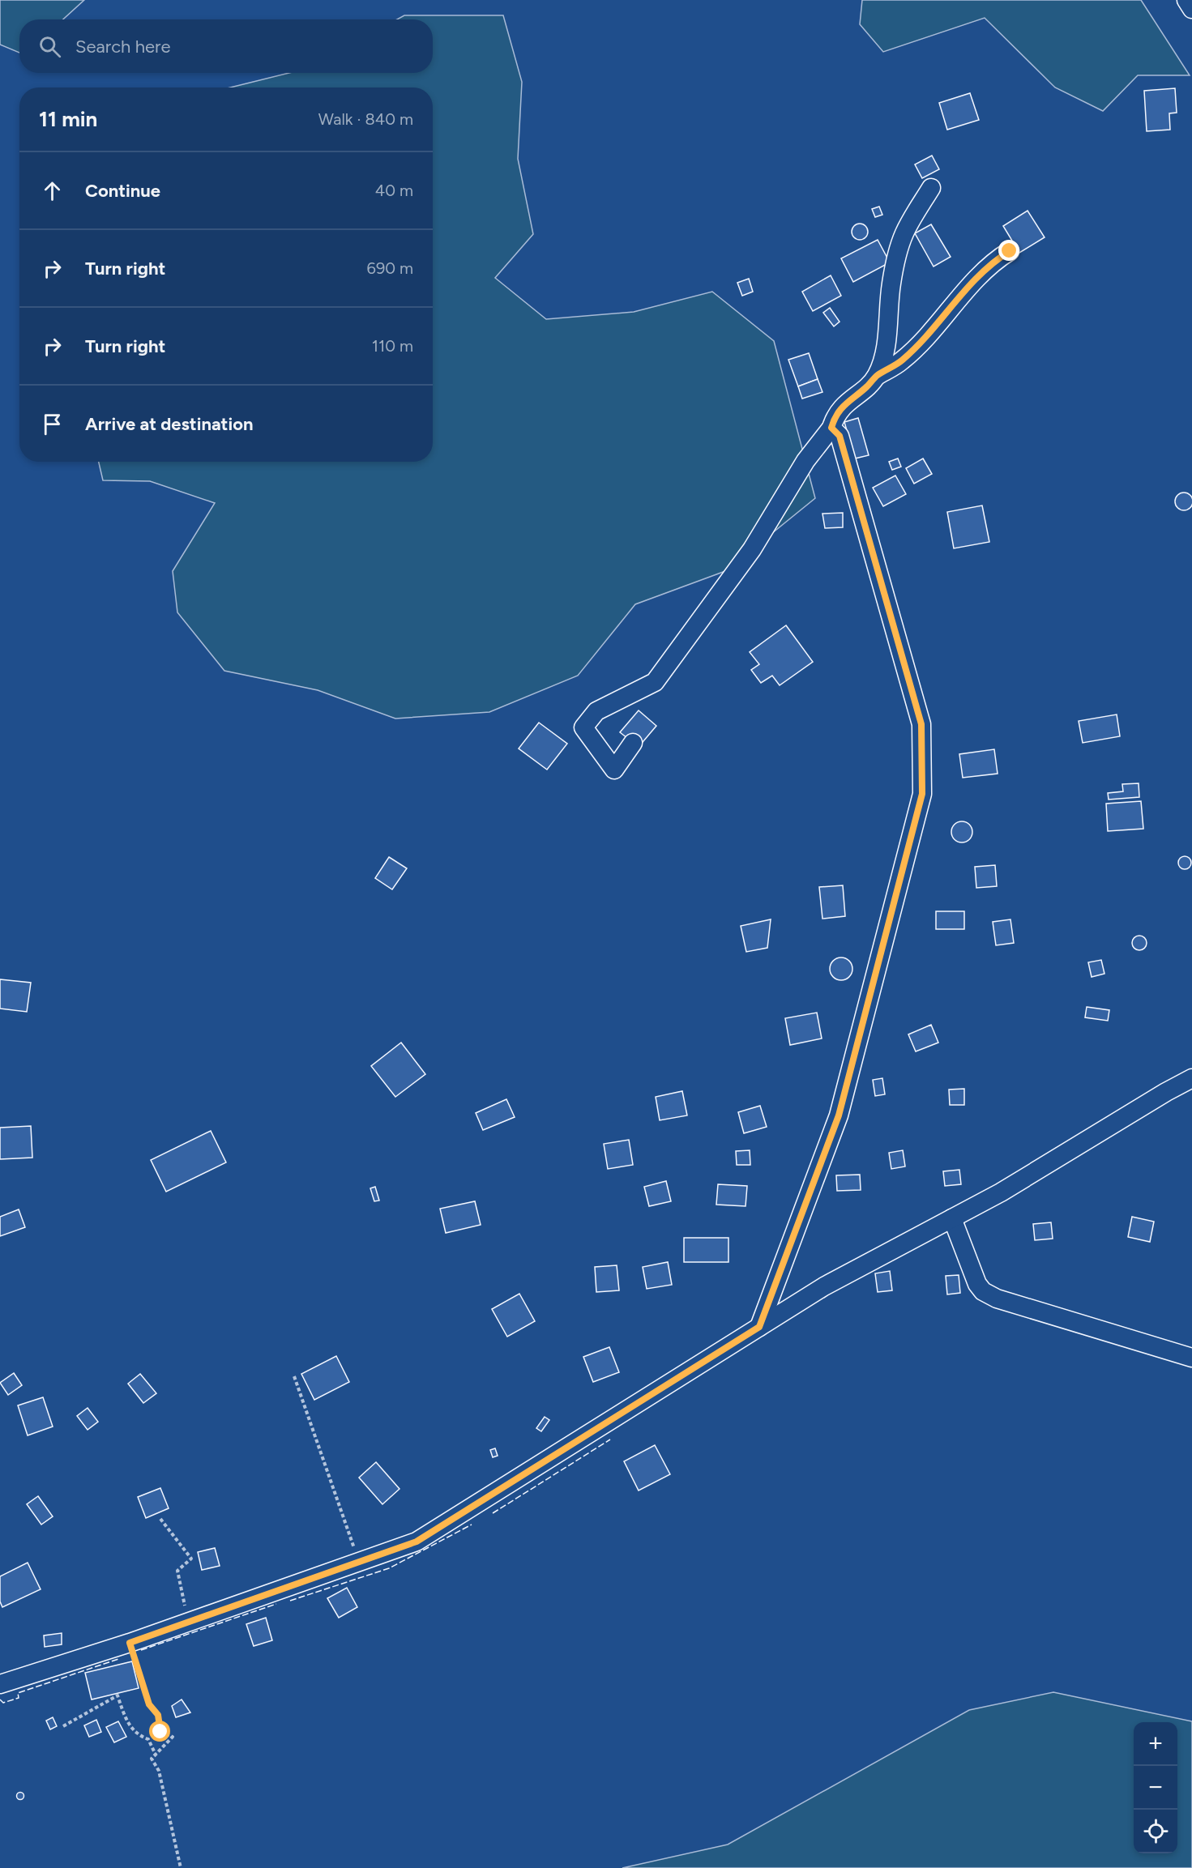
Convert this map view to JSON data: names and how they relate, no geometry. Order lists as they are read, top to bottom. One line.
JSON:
{"page":{"search":"Search here","heading":["11 min","Walk · 840 m"],"list":[["Continue","40 m"],["Turn right","690 m"],["Turn right","110 m"],"Arrive at destination"],"map_buttons":["+","−"]}}
